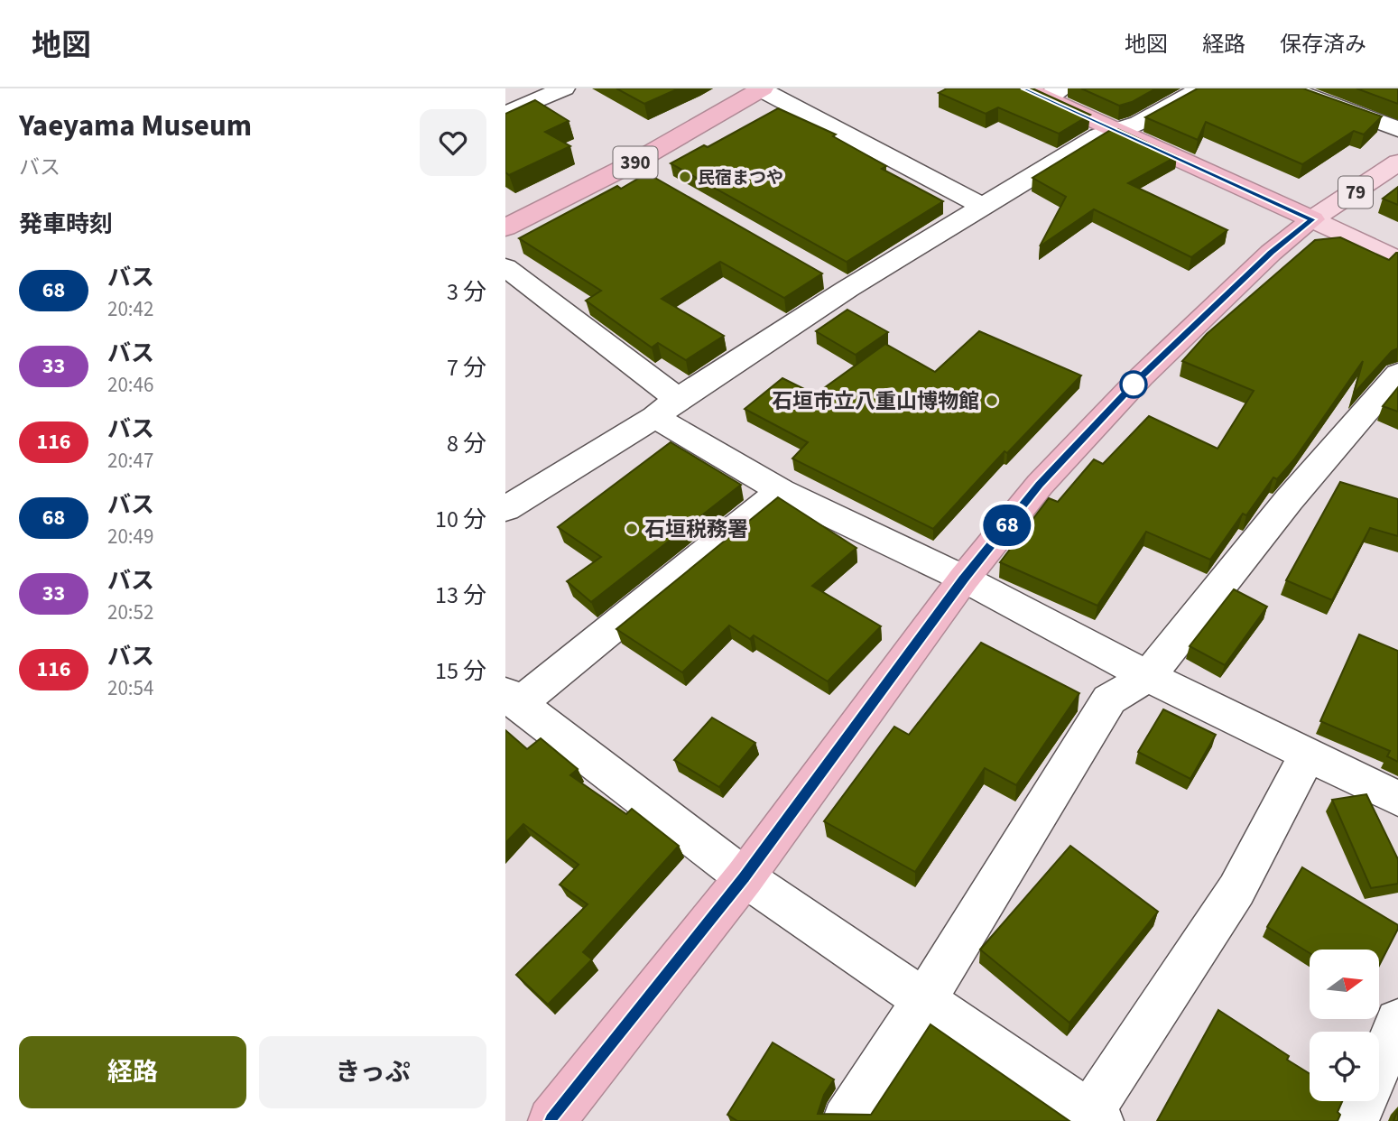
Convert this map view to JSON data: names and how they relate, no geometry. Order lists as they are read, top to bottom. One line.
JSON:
{"streets":{"highway":["390"],"main road":["79"]},"places":["民宿まつや","石垣市立八重山博物館","石垣税務署"],"lines":["bus line 68"],"north":"right","page":{"header":"地図","nav":["地図","経路","保存済み"],"heading":[["Yaeyama Museum","バス"],"発車時刻"],"on_map":"68","list":[{"mark":"68","name":"バス","note":"20:42","value":"3 分"},{"mark":"33","name":"バス","note":"20:46","value":"7 分"},{"mark":"116","name":"バス","note":"20:47","value":"8 分"},{"mark":"68","name":"バス","note":"20:49","value":"10 分"},{"mark":"33","name":"バス","note":"20:52","value":"13 分"},{"mark":"116","name":"バス","note":"20:54","value":"15 分"}],"buttons":["経路","きっぷ"]}}
